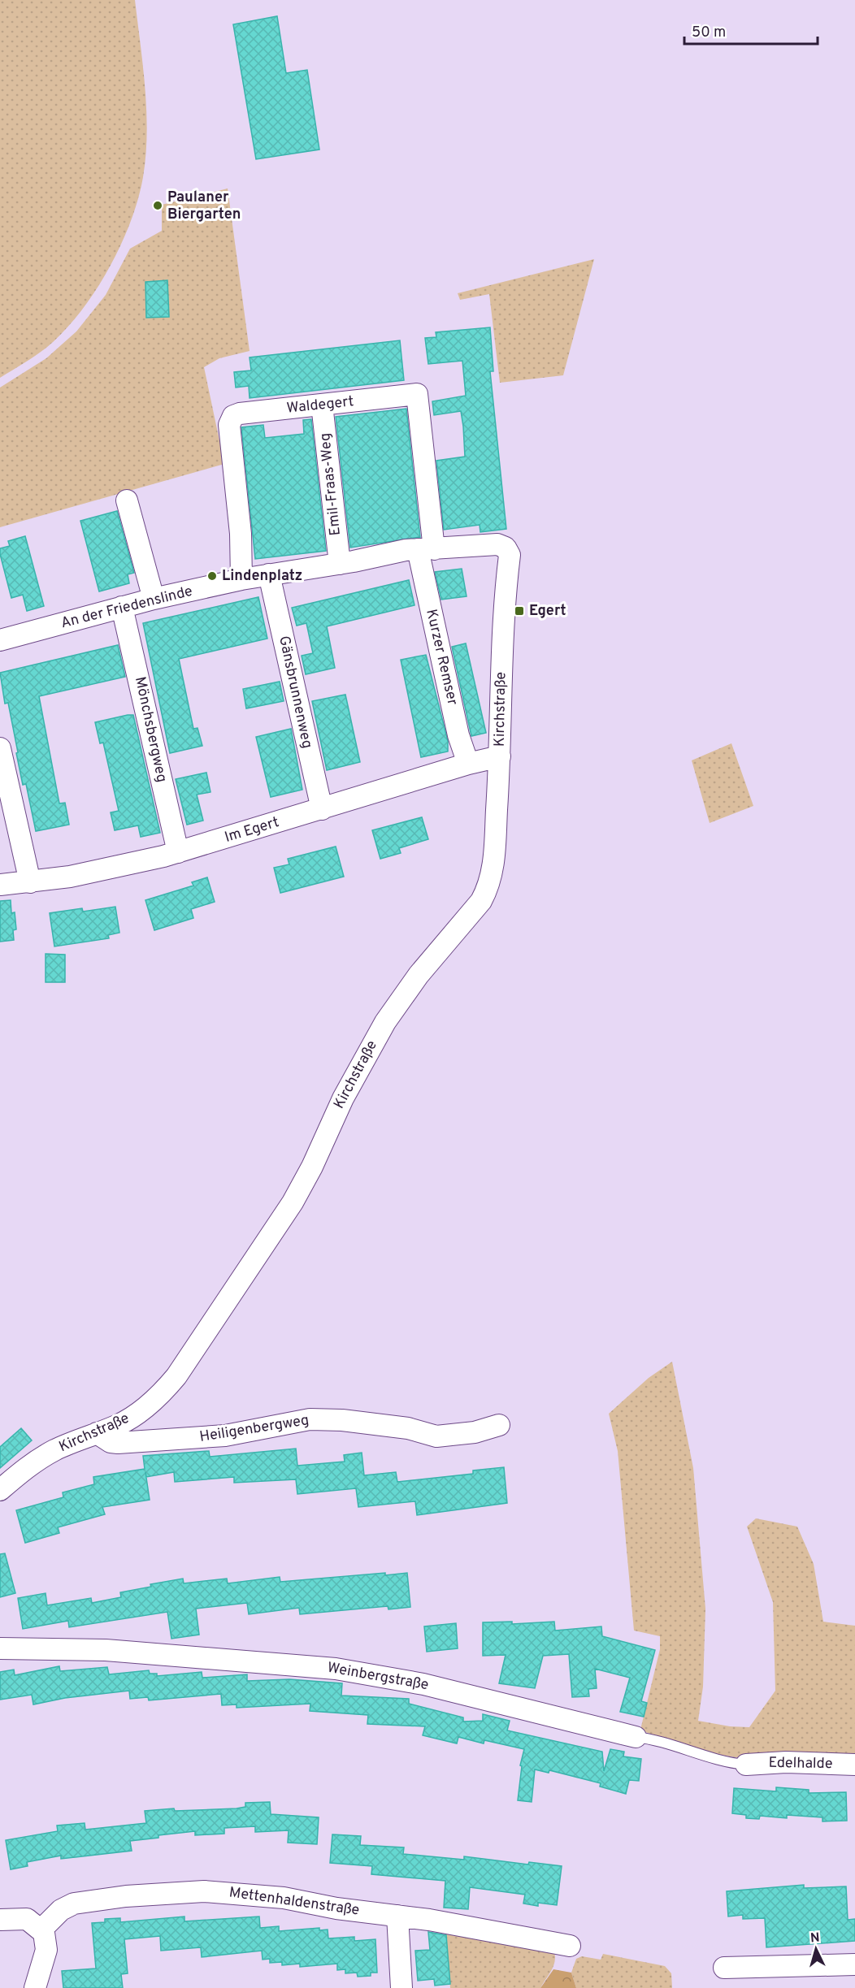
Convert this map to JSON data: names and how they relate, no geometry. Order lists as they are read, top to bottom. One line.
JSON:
{"streets":{"street":["Waldegert","Emil-Fraas-Weg","An der Friedenslinde","Kurzer Remser","Gänsbrunnenweg","Kirchstraße","Mönchsbergweg","Im Egert","Heiligenbergweg","Weinbergstraße","Edelhalde","Mettenhaldenstraße"]},"crossings":[["Waldegert","Emil-Fraas-Weg"],["Waldegert","An der Friedenslinde"],["Waldegert","Kurzer Remser"],["Emil-Fraas-Weg","An der Friedenslinde"],["An der Friedenslinde","Kurzer Remser"],["An der Friedenslinde","Gänsbrunnenweg"],["An der Friedenslinde","Kirchstraße"],["An der Friedenslinde","Mönchsbergweg"],["Kurzer Remser","Im Egert"],["Gänsbrunnenweg","Im Egert"],["Kirchstraße","Im Egert"],["Kirchstraße","Heiligenbergweg"],["Mönchsbergweg","Im Egert"],["Weinbergstraße","Edelhalde"]],"places":{"other":["Paulaner Biergarten","Lindenplatz"],"transit":["Egert"]},"scale_bar":"50 m","north":"top"}
